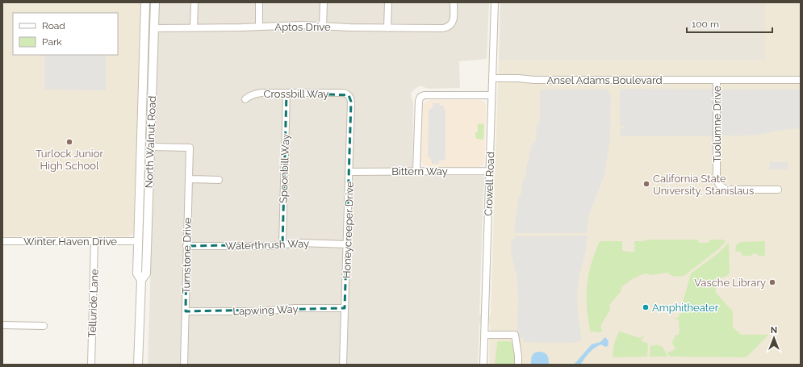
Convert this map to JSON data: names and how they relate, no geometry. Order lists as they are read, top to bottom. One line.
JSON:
{"streets":{"street":["Aptos Drive","Ansel Adams Boulevard","Crossbill Way","Tuolumne Drive","North Walnut Road","Spoonbill Way","Bittern Way","Crowell Road","Honeycreeper Drive","Winter Haven Drive","Waterthrush Way","Turnstone Drive","Telluride Lane","Lapwing Way"]},"crossings":[["Aptos Drive","North Walnut Road"],["Ansel Adams Boulevard","Tuolumne Drive"],["Ansel Adams Boulevard","Crowell Road"],["Crossbill Way","Spoonbill Way"],["Crossbill Way","Honeycreeper Drive"],["North Walnut Road","Winter Haven Drive"],["North Walnut Road","Turnstone Drive"],["Spoonbill Way","Waterthrush Way"],["Bittern Way","Crowell Road"],["Bittern Way","Honeycreeper Drive"],["Honeycreeper Drive","Waterthrush Way"],["Honeycreeper Drive","Lapwing Way"],["Winter Haven Drive","Telluride Lane"],["Waterthrush Way","Turnstone Drive"],["Turnstone Drive","Lapwing Way"]],"places":["Turlock Junior High School","California State University, Stanislaus","Vasche Library","Amphitheater"],"legend":["Road","Park"],"scale_bar":"100 m","north":"top"}
